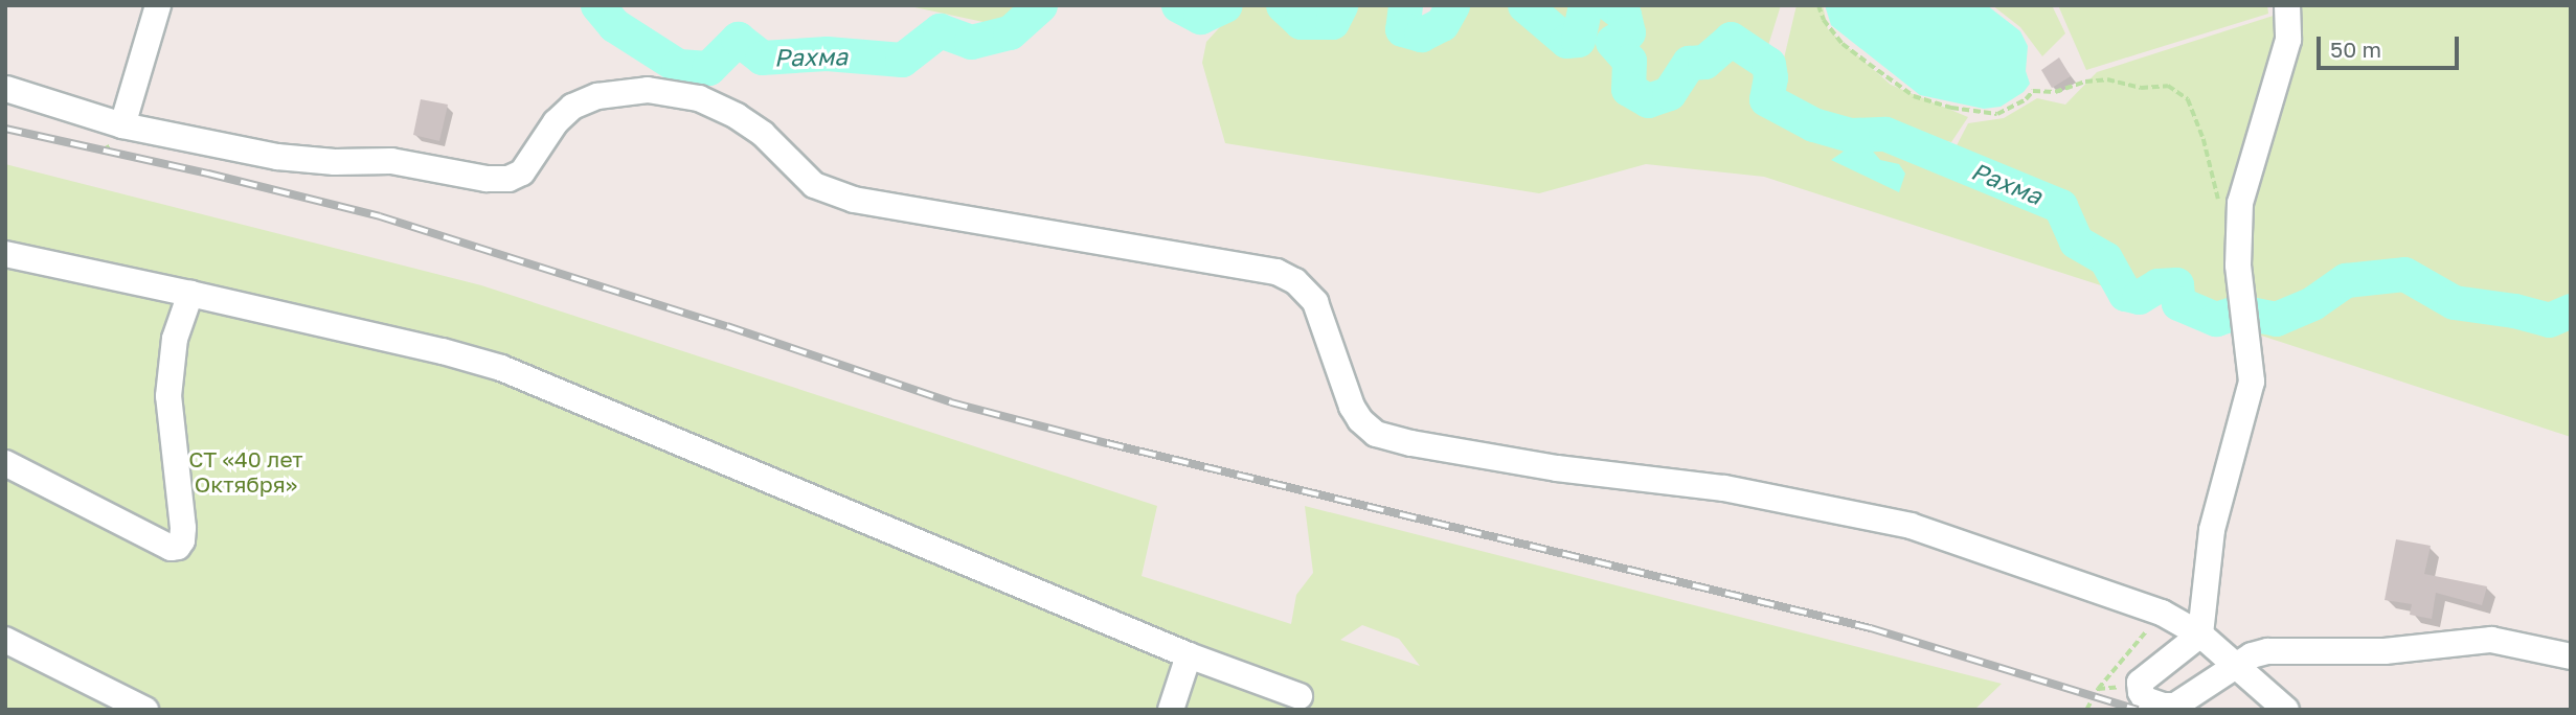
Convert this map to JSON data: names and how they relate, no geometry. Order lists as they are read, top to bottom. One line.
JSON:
{"water":["Рахма"],"parks":["СТ «40 лет Октября»"],"scale_bar":"50 m"}
